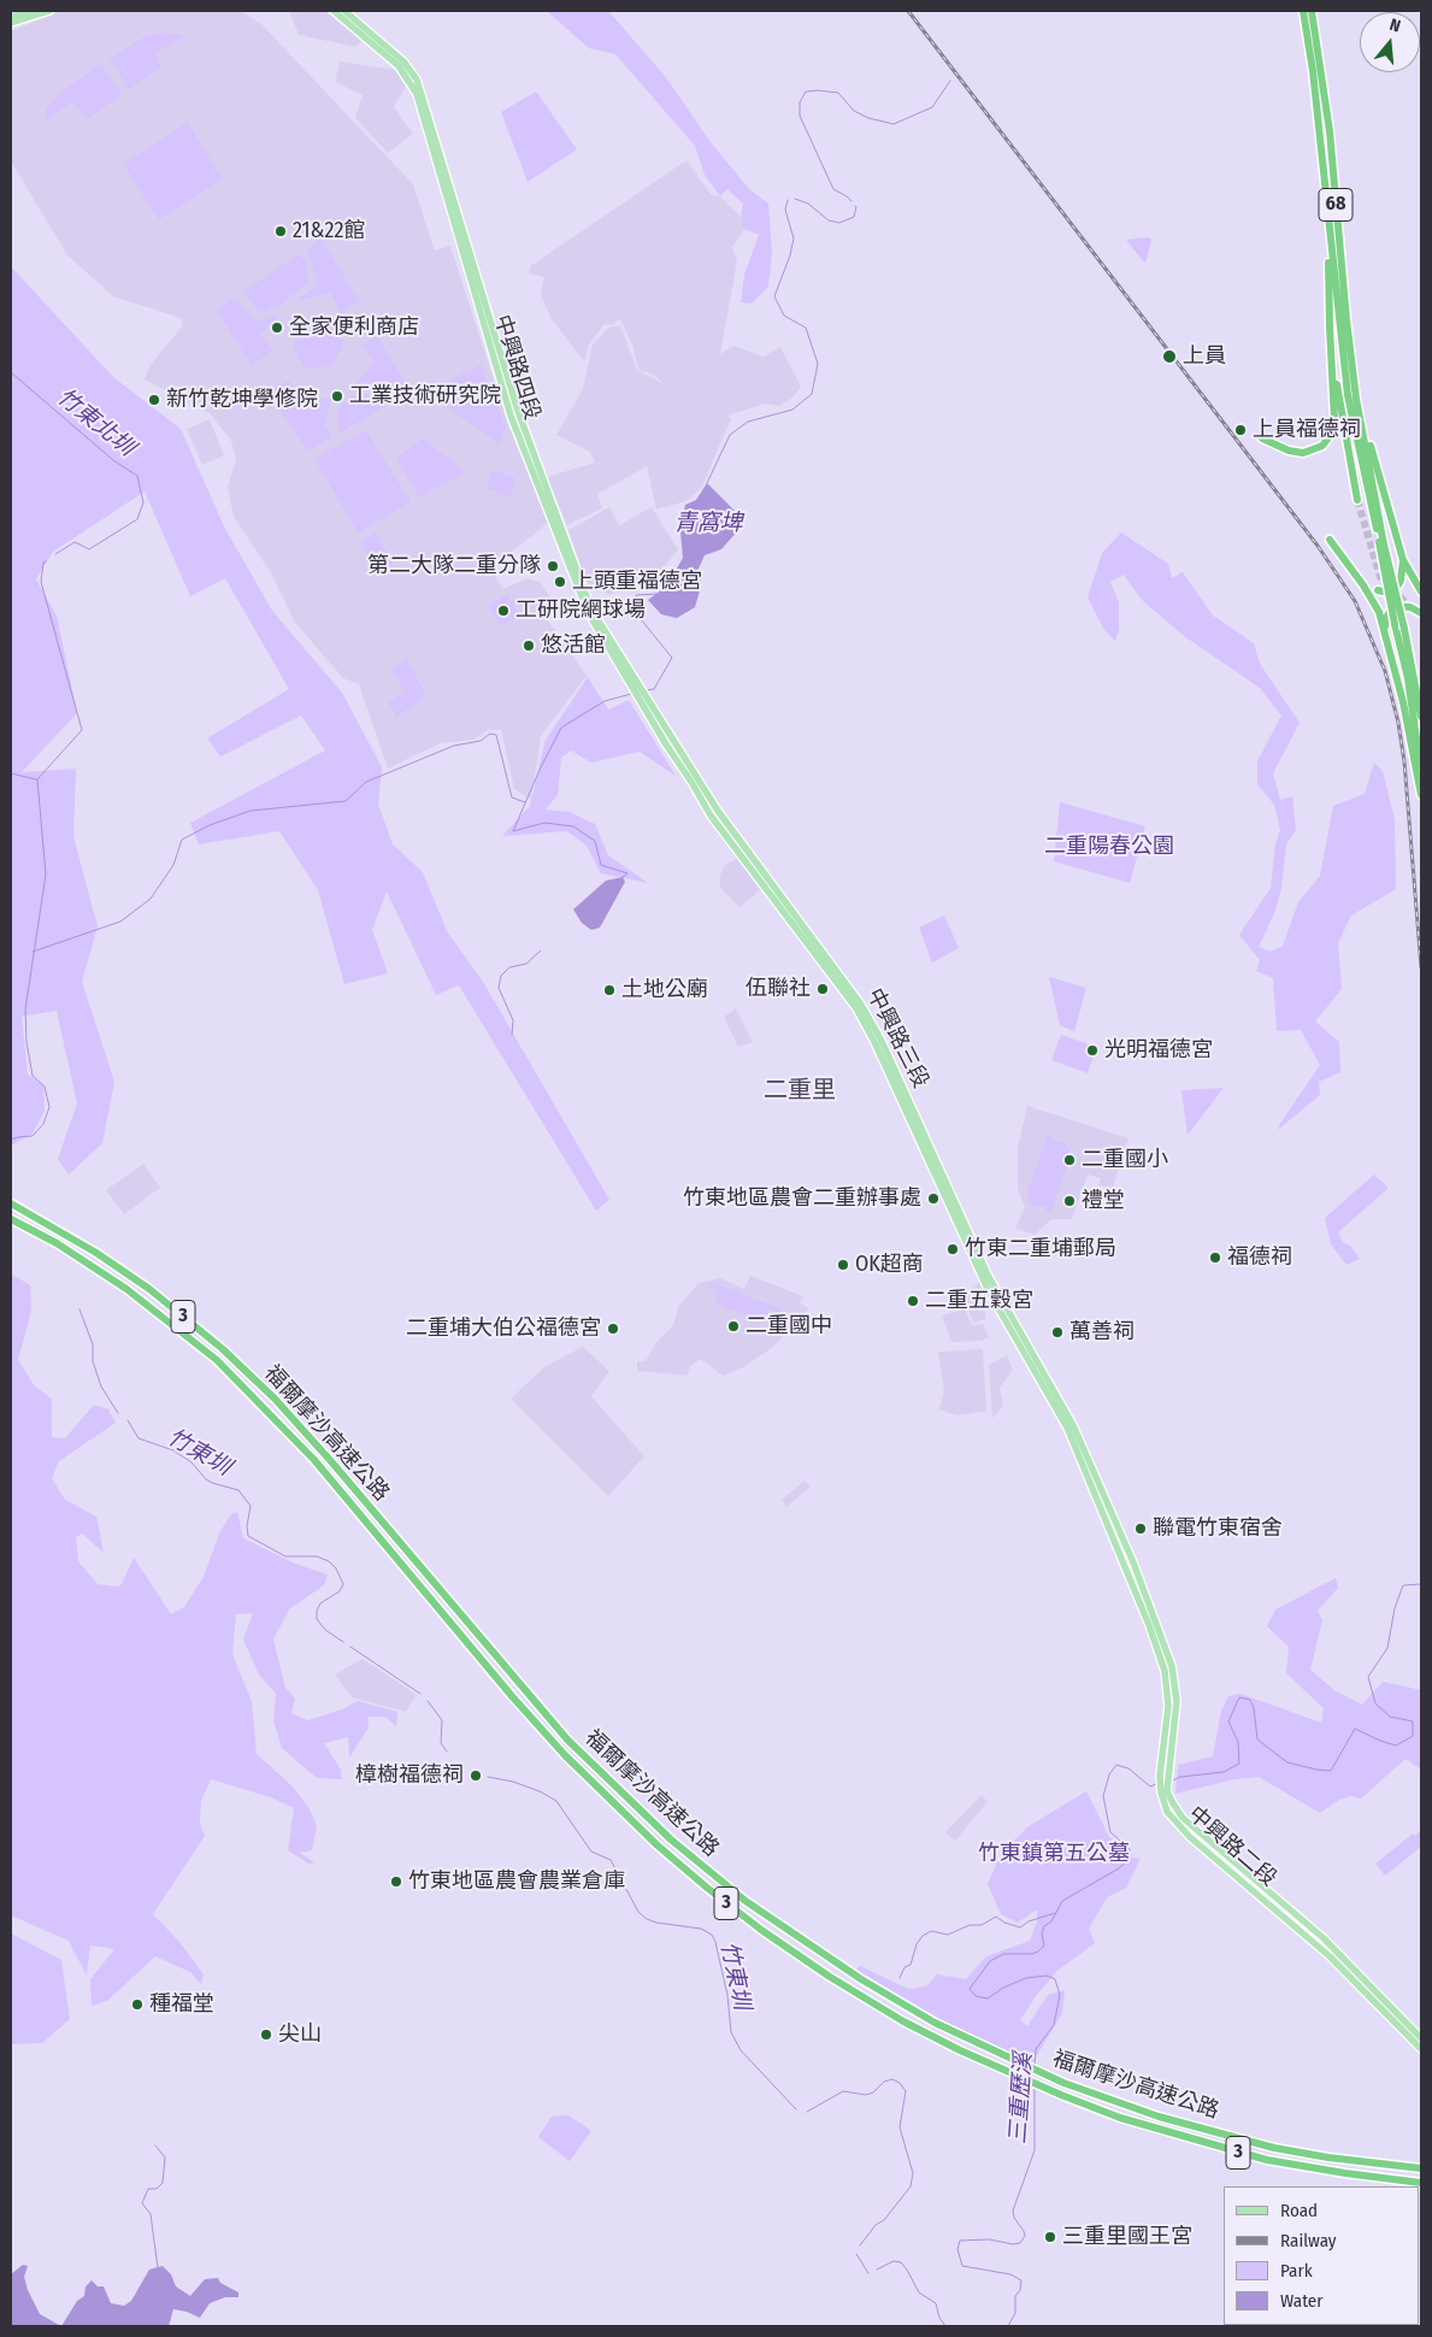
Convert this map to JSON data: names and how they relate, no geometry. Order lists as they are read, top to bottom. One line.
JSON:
{"streets":{"highway":["68","3","福爾摩沙高速公路"],"main road":["中興路四段","中興路三段","中興路二段"]},"crossings":[["中興路四段","中興路三段"],["中興路三段","中興路二段"]],"districts":["二重里"],"water":["竹東北圳","青窩埤","竹東圳","三重歷溪"],"parks":["二重陽春公園","竹東鎮第五公墓"],"places":["21&22館","全家便利商店","上員","工業技術研究院","新竹乾坤學修院","上員福德祠","第二大隊二重分隊","上頭重福德宮","工研院網球場","悠活館","伍聯社","土地公廟","光明福德宮","二重國小","竹東地區農會二重辦事處","禮堂","竹東二重埔郵局","福德祠","OK超商","二重五穀宮","二重國中","二重埔大伯公福德宮","萬善祠","聯電竹東宿舍","樟樹福德祠","竹東地區農會農業倉庫","種福堂","尖山","三重里國王宮"],"legend":["Road","Railway","Park","Water"],"north":"top"}
